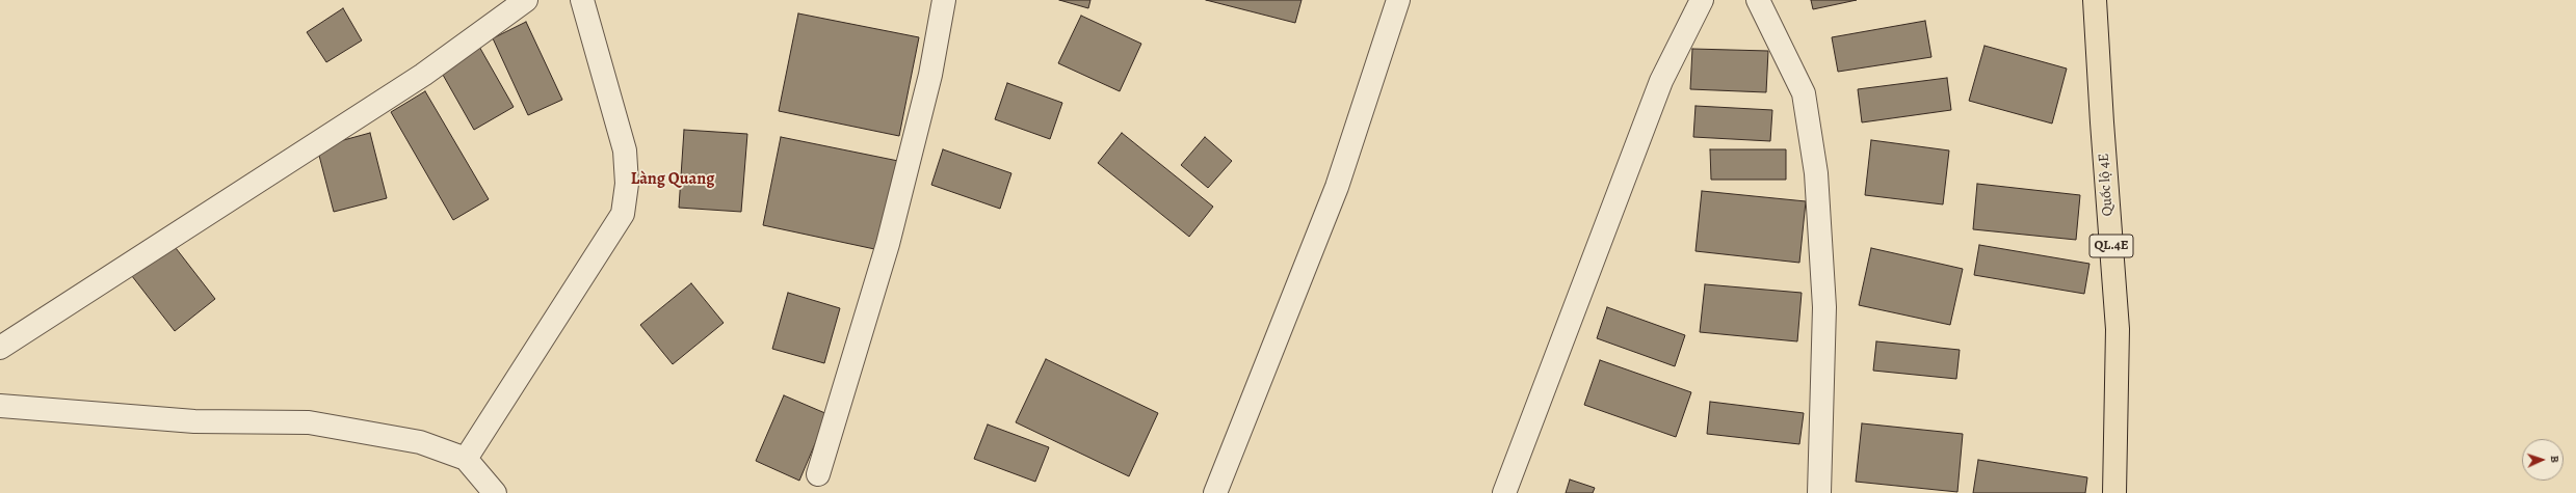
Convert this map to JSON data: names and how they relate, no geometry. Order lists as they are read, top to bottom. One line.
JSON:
{"streets":{"main road":["Quốc lộ 4E","QL.4E"]},"districts":["Làng Quang"],"north":"right"}
